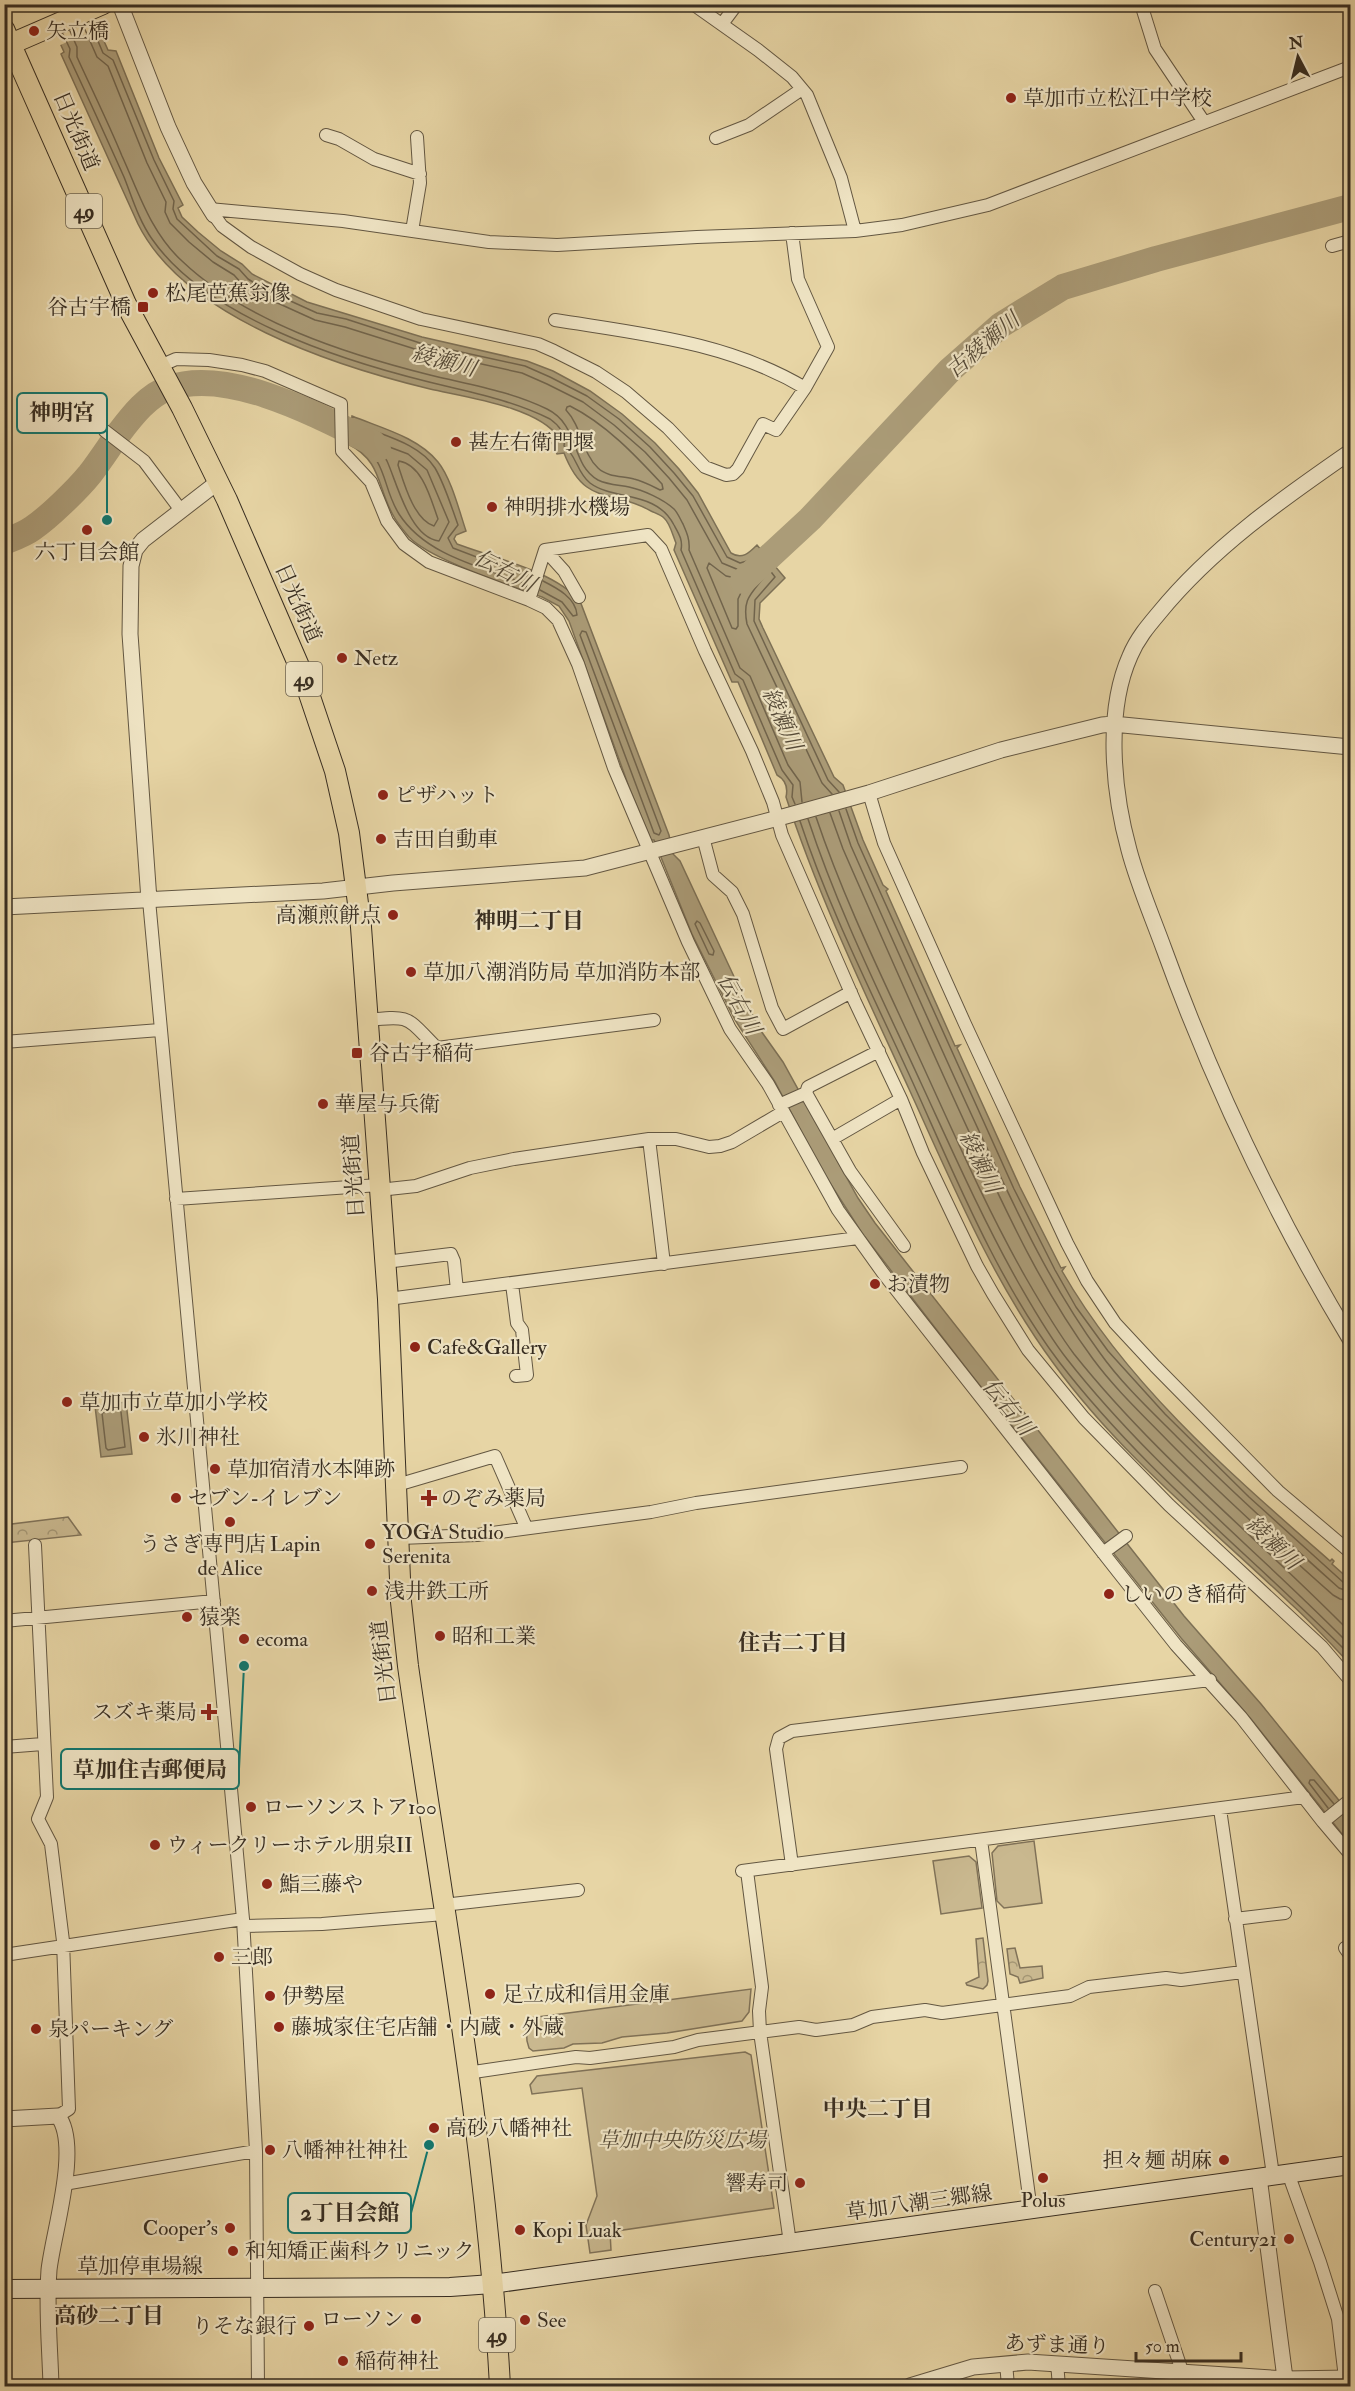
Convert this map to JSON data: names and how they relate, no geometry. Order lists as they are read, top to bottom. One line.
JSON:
{"streets":{"main road":["日光街道","49","草加八潮三郷線","草加停車場線"],"street":["あずま通り"]},"crossings":[["日光街道","草加八潮三郷線"],["日光街道","草加停車場線"],["草加八潮三郷線","草加停車場線"]],"districts":["神明二丁目","住吉二丁目","中央二丁目","高砂二丁目"],"water":["古綾瀬川","綾瀬川","伝右川"],"parks":["草加中央防災広場"],"places":{"other":["矢立橋","草加市立松江中学校","松尾芭蕉翁像","甚左右衛門堰","神明排水機場","神明宮","六丁目会館","Netz","ピザハット","吉田自動車","高瀬煎餅点","草加八潮消防局 草加消防本部","華屋与兵衛","お漬物","Cafe&Gallery","草加市立草加小学校","氷川神社","草加宿清水本陣跡","セブン-イレブン","うさぎ専門店 Lapin de Alice","YOGA Studio Serenita","浅井鉄工所","しいのき稲荷","猿楽","昭和工業","ecoma","草加住吉郵便局","ローソンストア100","ウィークリーホテル朋泉II","鮨三藤や","三郎","足立成和信用金庫","伊勢屋","藤城家住宅店舗・内蔵・外蔵","泉パーキング","高砂八幡神社","2丁目会館","八幡神社神社","担々麺 胡麻","Polus","響寿司","Cooper's","Kopi Luak","Century21","和知矯正歯科クリニック","ローソン","See","りそな銀行","稲荷神社"],"transit":["谷古宇橋","谷古宇稲荷"],"health":["のぞみ薬局","スズキ薬局"]},"scale_bar":"50 m","north":"top"}
